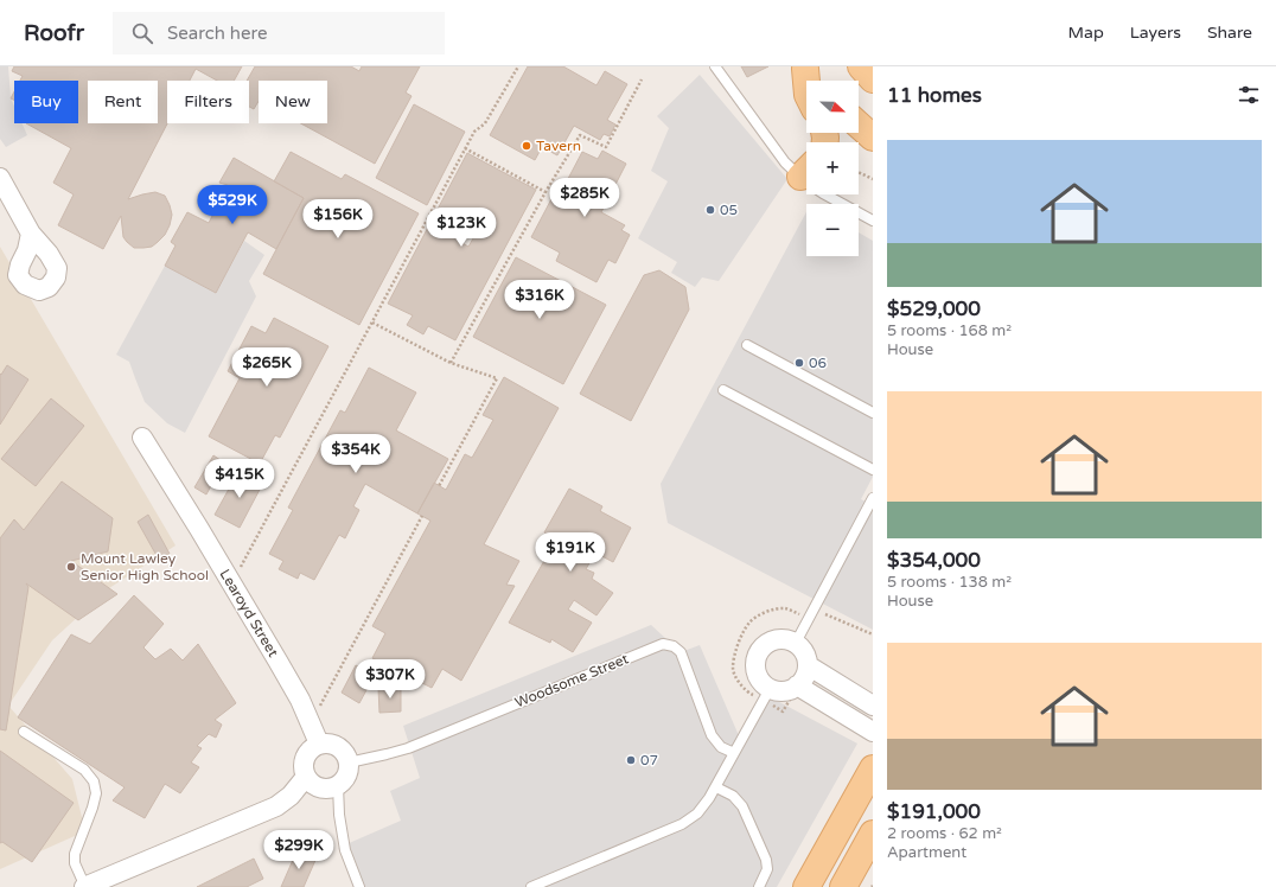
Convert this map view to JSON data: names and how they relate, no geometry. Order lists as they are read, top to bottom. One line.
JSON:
{"streets":{"street":["Learoyd Street"],"lane":["Woodsome Street"]},"crossings":[["Learoyd Street","Woodsome Street"]],"places":["Tavern","05","06","Mount Lawley Senior High School","07"],"north":"right","page":{"header":"Roofr","search":"Search here","nav":["Map","Layers","Share"],"heading":"11 homes","map_buttons":["+","−"],"chip":["Buy","Rent","Filters","New"],"list":[{"name":"$529,000","note":"5 rooms · 168 m² · House"},{"name":"$354,000","note":"5 rooms · 138 m² · House"},{"name":"$191,000","note":"2 rooms · 62 m² · Apartment"}],"price":["$285K","$529K","$156K","$123K","$316K","$265K","$354K","$415K","$191K","$307K","$299K"]}}
